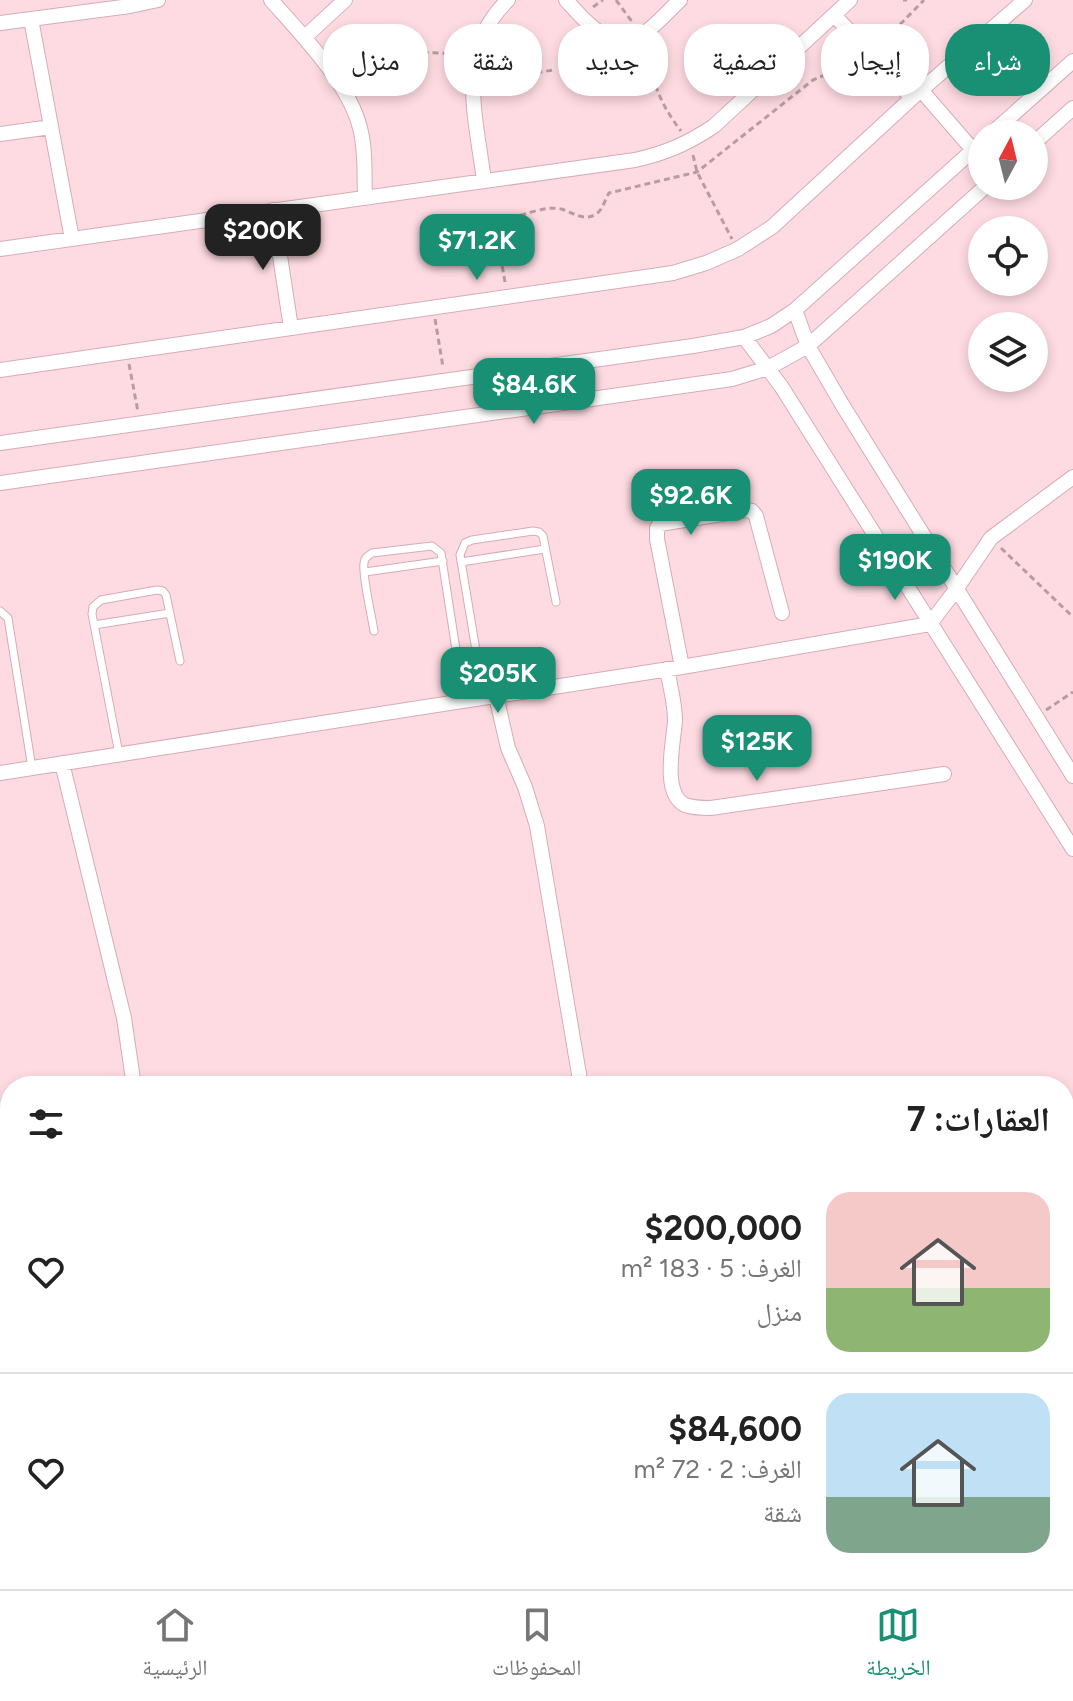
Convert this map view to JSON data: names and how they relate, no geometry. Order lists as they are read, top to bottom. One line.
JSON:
{"north":"top","page":{"chip":["شراء","إيجار","تصفية","جديد","شقة","منزل"],"price":["$200K","$71.2K","$84.6K","$92.6K","$190K","$205K","$125K"],"heading":"العقارات: 7","list":[{"name":"$200,000","note":"الغرف: 5 · 183 m² · منزل"},{"name":"$84,600","note":"الغرف: 2 · 72 m² · شقة"}],"tabs":["الخريطة","المحفوظات","الرئيسية"]}}
